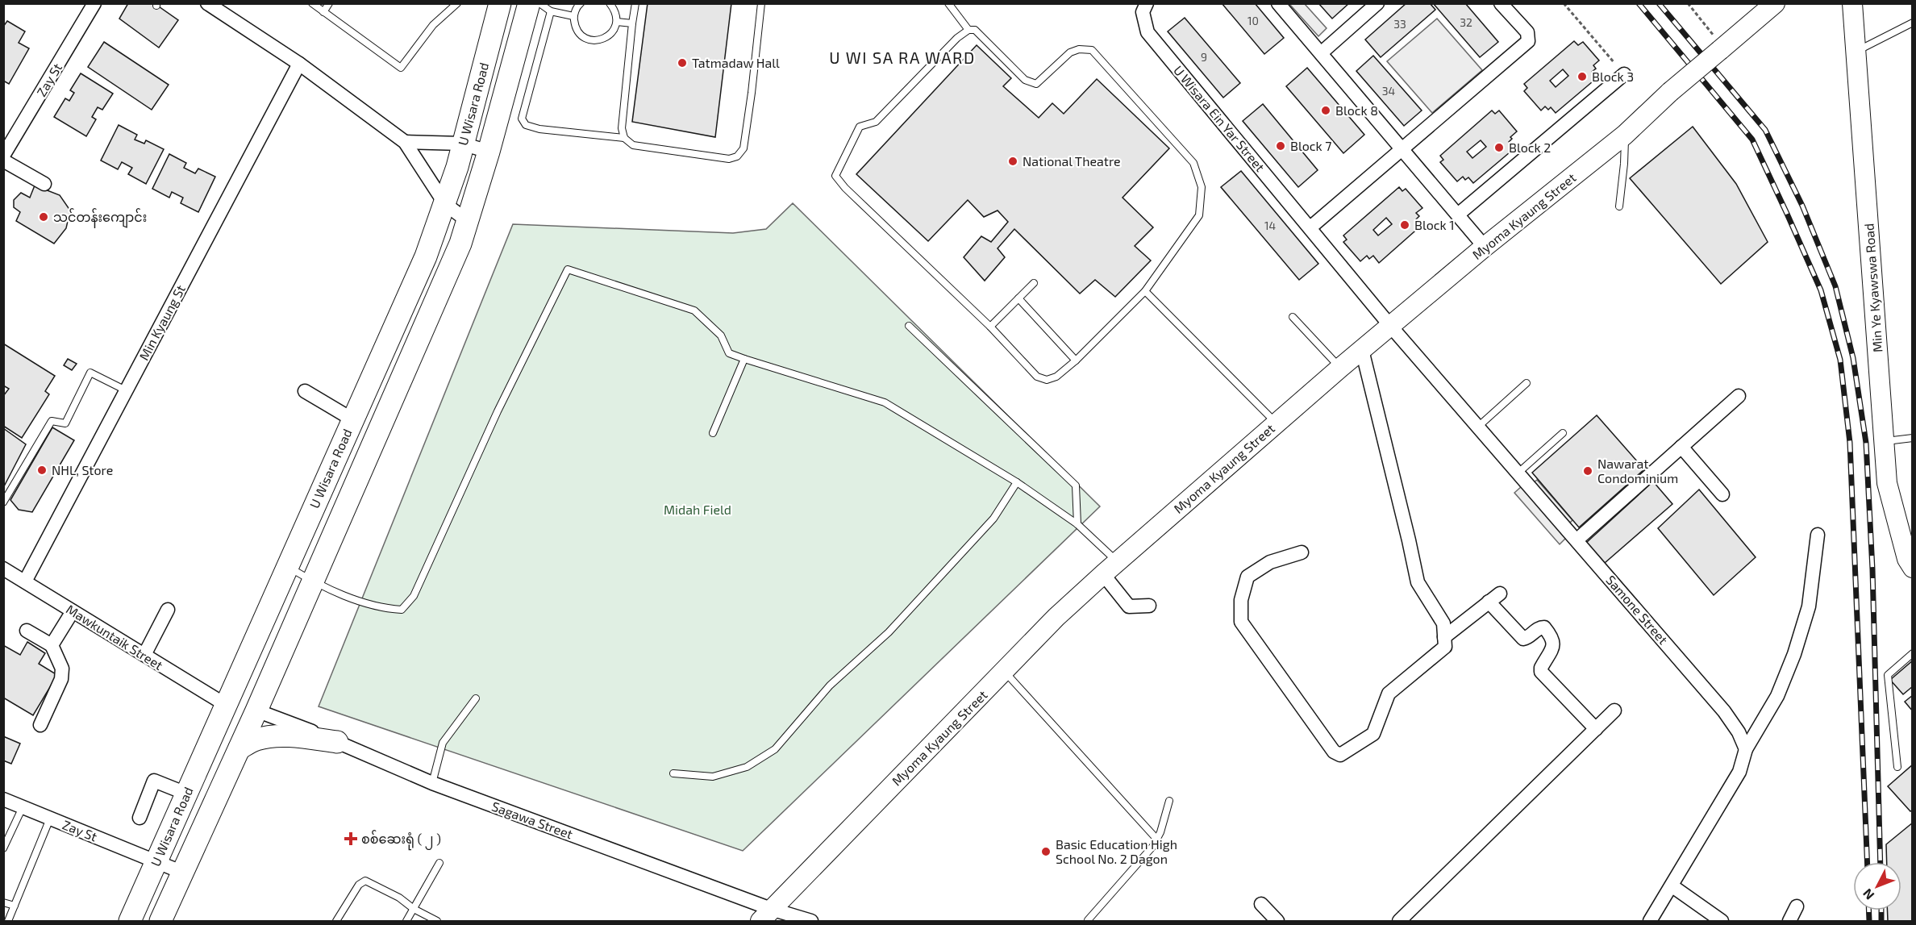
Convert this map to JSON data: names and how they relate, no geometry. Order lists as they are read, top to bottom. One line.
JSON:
{"streets":{"main road":["U Wisara Road","Myoma Kyaung Street","Min Ye Kyawswa Road"],"street":["Zay St","U Wisara Ein Yar Street","Min Kyaung St","Samone Street","Mawkuntaik Street","Sagawa Street"]},"crossings":[["Zay St","U Wisara Road"],["U Wisara Road","Mawkuntaik Street"],["U Wisara Road","Sagawa Street"],["U Wisara Ein Yar Street","Myoma Kyaung Street"],["U Wisara Ein Yar Street","Samone Street"],["Myoma Kyaung Street","Samone Street"],["Myoma Kyaung Street","Sagawa Street"],["Min Kyaung St","Mawkuntaik Street"]],"districts":["U WI SA RA WARD"],"parks":["Midah Field"],"places":{"other":["Tatmadaw Hall","Block 3","Block 8","Block 7","Block 2","National Theatre","သင်တန်းကျောင်း","Block 1","NHL, Store","Nawarat Condominium","Basic Education High School No. 2 Dagon"],"health":["စစ်ဆေးရုံ ( ၂ )"]},"house_numbers":["10","32","33","9","34","14"],"north":"bottom left"}
